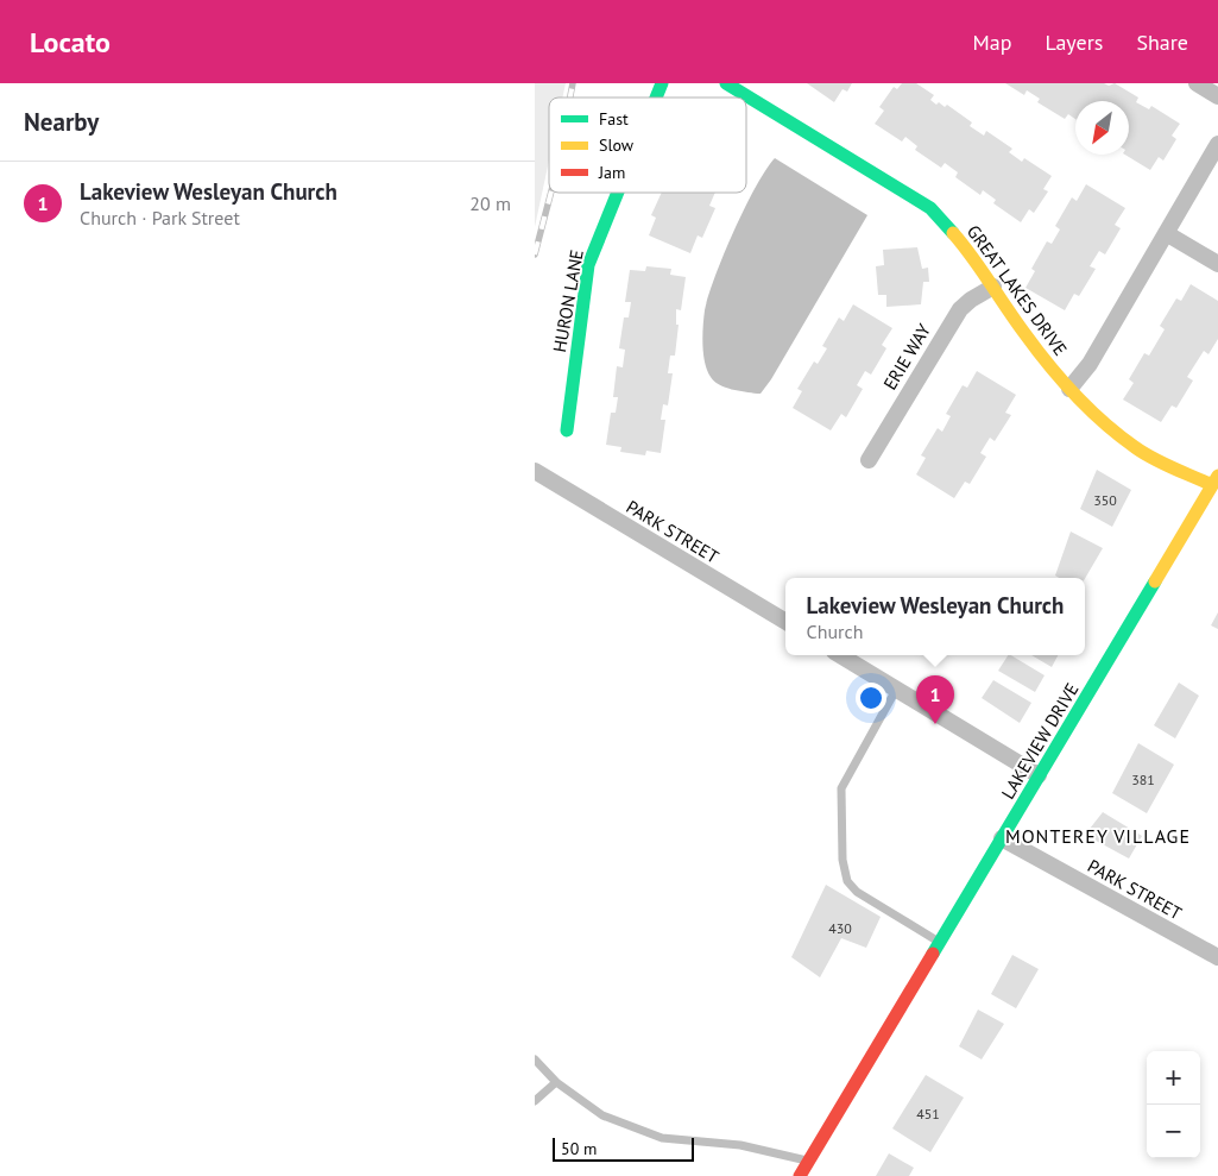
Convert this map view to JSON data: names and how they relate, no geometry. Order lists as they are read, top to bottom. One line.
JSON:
{"streets":{"street":["GREAT LAKES DRIVE","HURON LANE","ERIE WAY","PARK STREET","LAKEVIEW DRIVE"]},"crossings":[["GREAT LAKES DRIVE","ERIE WAY"],["GREAT LAKES DRIVE","LAKEVIEW DRIVE"],["PARK STREET","LAKEVIEW DRIVE"]],"districts":["MONTEREY VILLAGE"],"house_numbers":["350","381","430","451"],"legend":["Fast","Slow","Jam"],"scale_bar":"50 m","north":"bottom left","page":{"header":"Locato","nav":["Map","Layers","Share"],"heading":"Nearby","list":[{"mark":"1","name":"Lakeview Wesleyan Church","note":"Church · Park Street","value":"20 m"}],"popup":["Lakeview Wesleyan Church","Church"],"pins":"1","map_buttons":["+","−"],"scale":"50 m"}}
